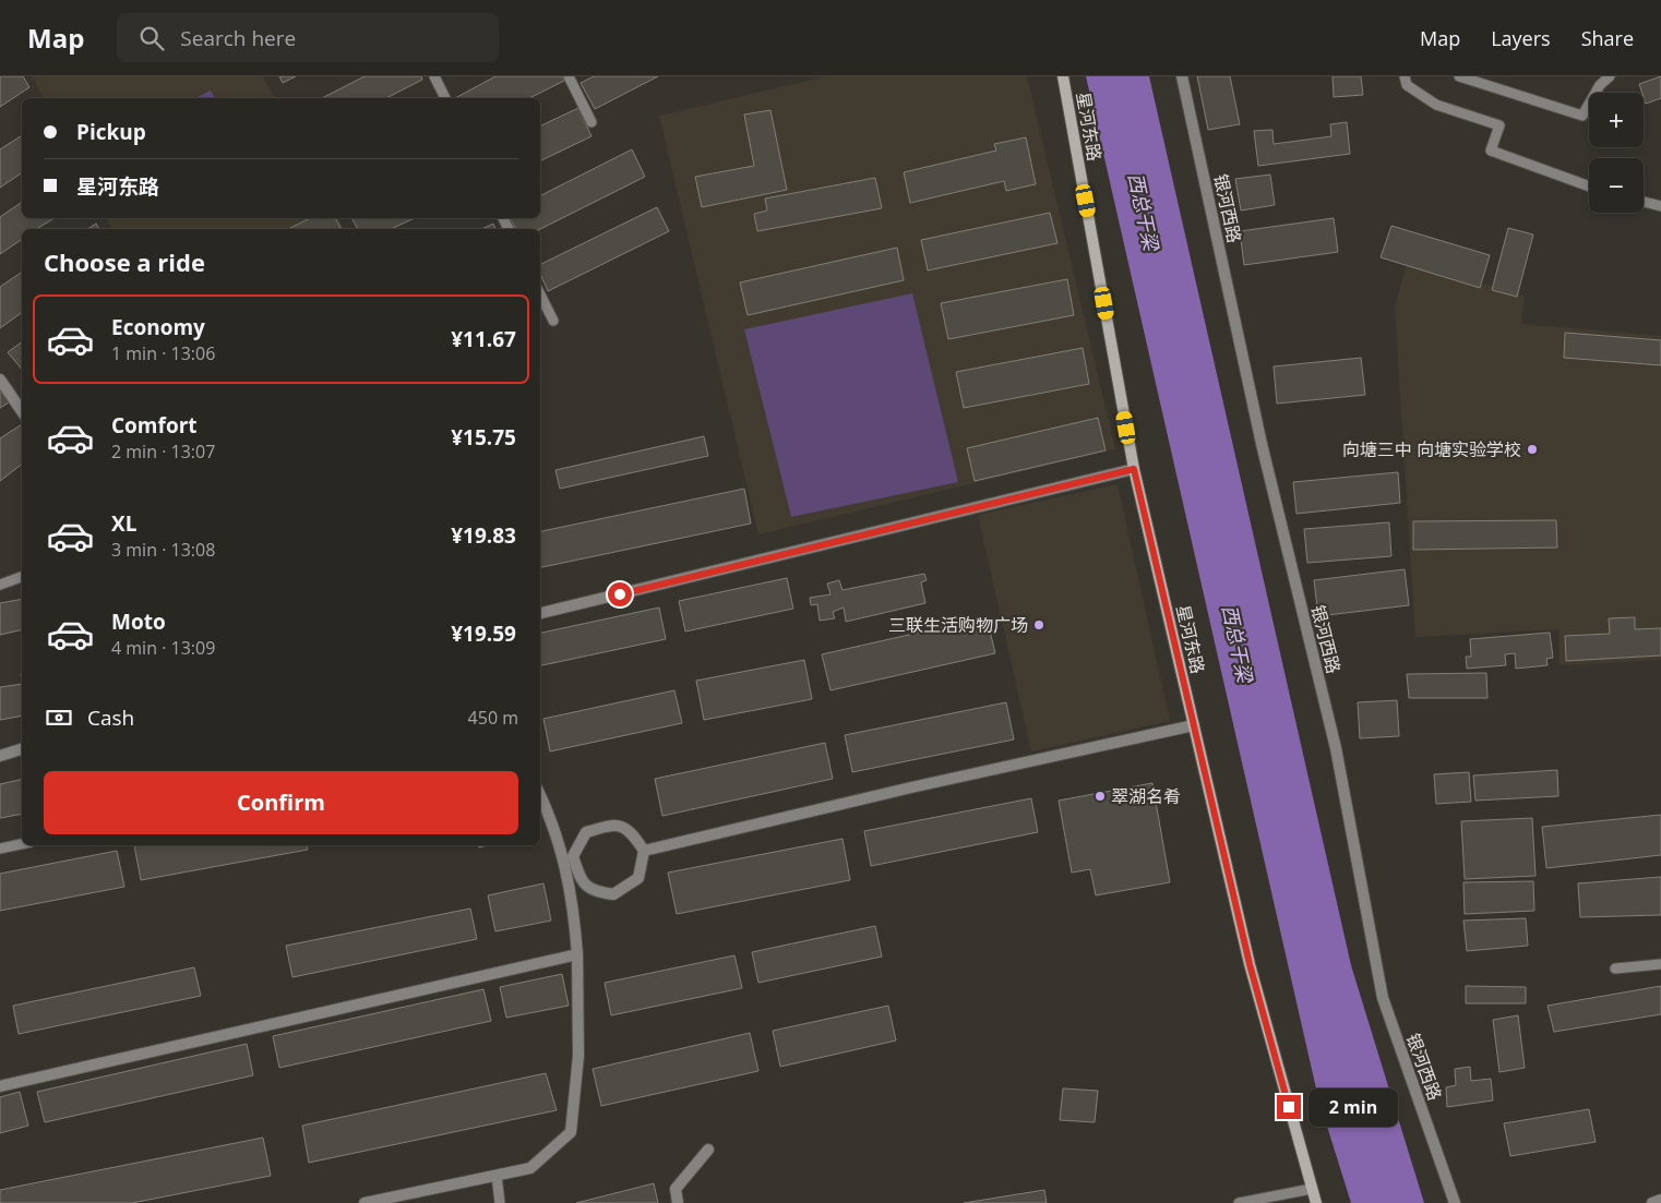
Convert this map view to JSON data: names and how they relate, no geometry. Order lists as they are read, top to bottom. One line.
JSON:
{"streets":{"main road":["星河东路"],"street":["银河西路"]},"water":["西总干梁"],"places":["向塘三中 向塘实验学校","三联生活购物广场","翠湖名肴"],"page":{"header":"Map","search":"Search here","nav":["Map","Layers","Share"],"map_buttons":["+","−"],"banner":["Pickup","星河东路"],"heading":"Choose a ride","list":[{"name":"Economy","note":"1 min · 13:06","value":"¥11.67"},{"name":"Comfort","note":"2 min · 13:07","value":"¥15.75"},{"name":"XL","note":"3 min · 13:08","value":"¥19.83"},{"name":"Moto","note":"4 min · 13:09","value":"¥19.59"}],"pay":["Cash","450 m"],"buttons":"Confirm","bubble":"2 min"}}
